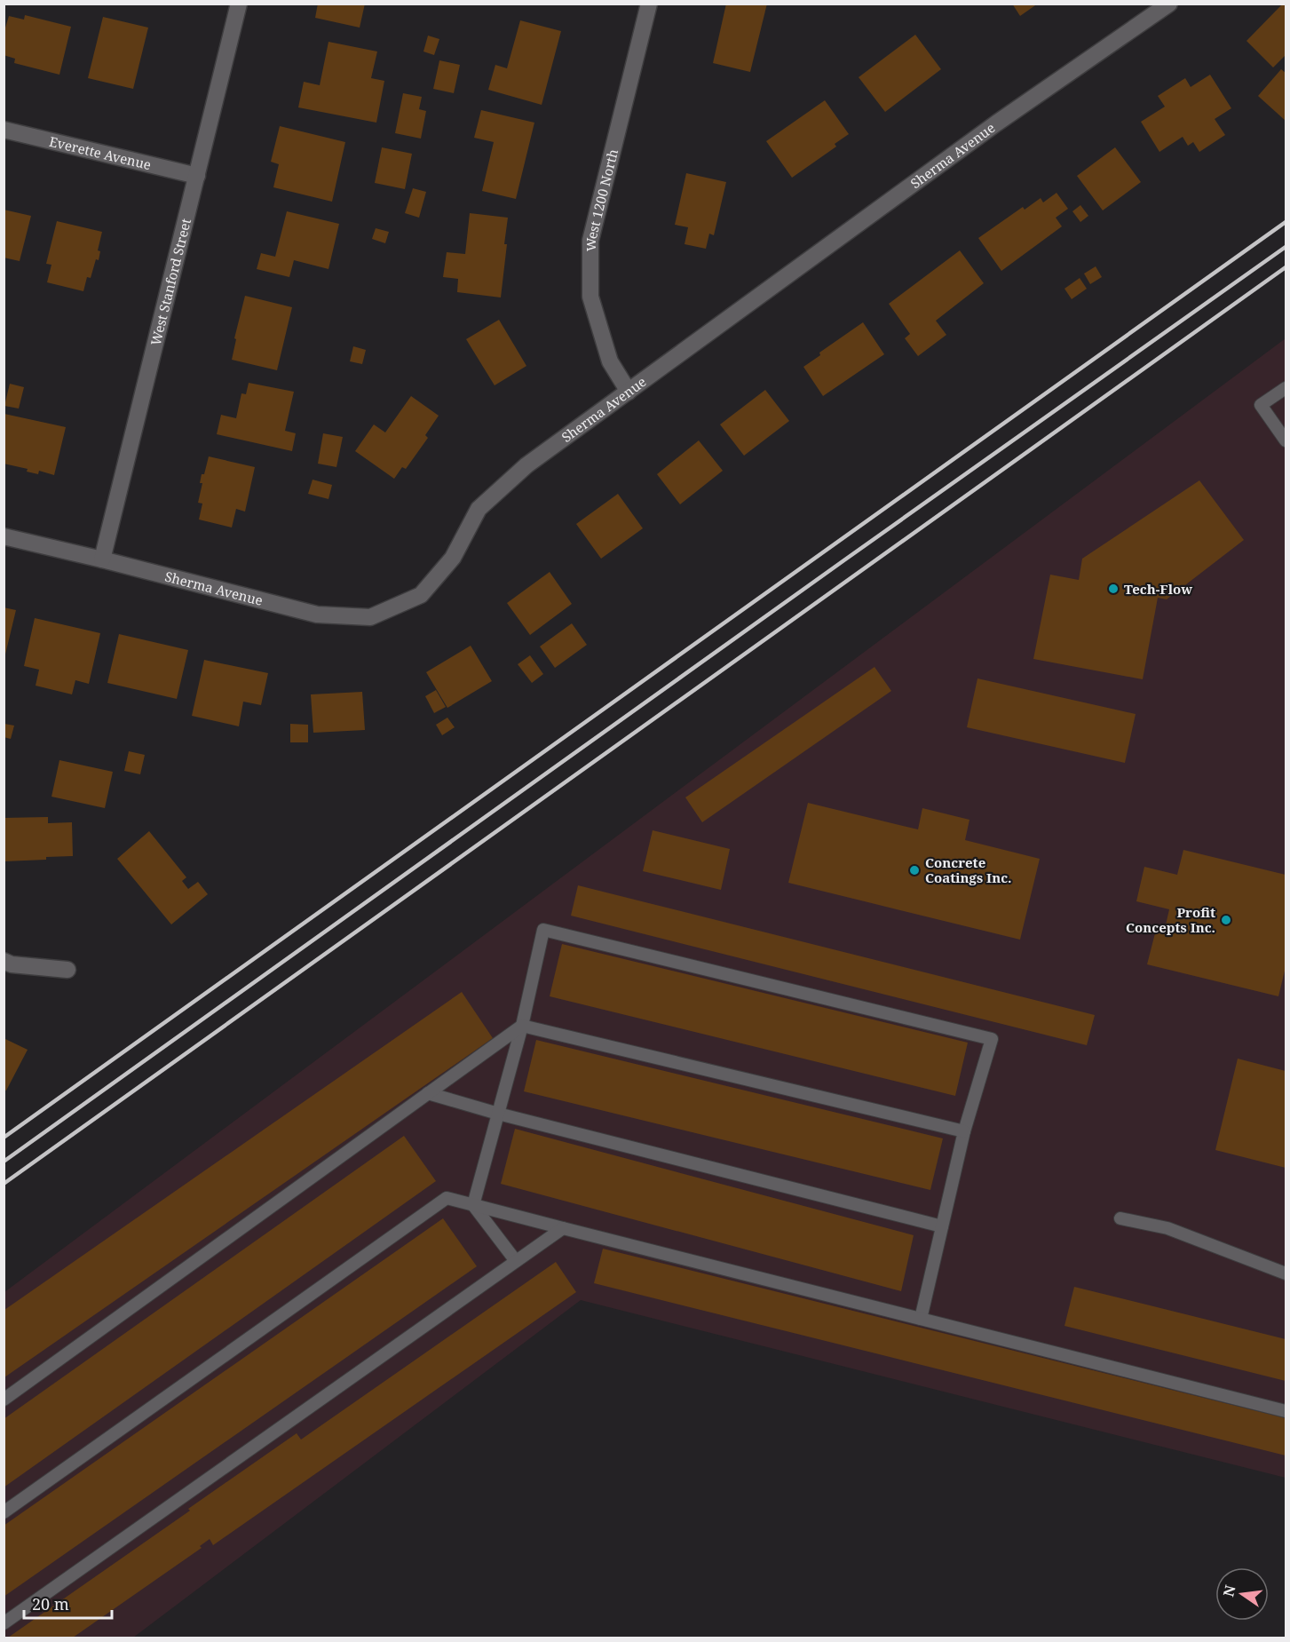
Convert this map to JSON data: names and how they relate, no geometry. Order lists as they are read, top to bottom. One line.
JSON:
{"streets":{"street":["Everette Avenue","Sherma Avenue","West 1200 North","West Stanford Street"]},"crossings":[["Everette Avenue","West Stanford Street"],["Sherma Avenue","West 1200 North"],["Sherma Avenue","West Stanford Street"]],"places":["Tech-Flow","Concrete Coatings Inc.","Profit Concepts Inc."],"scale_bar":"20 m","north":"left"}
